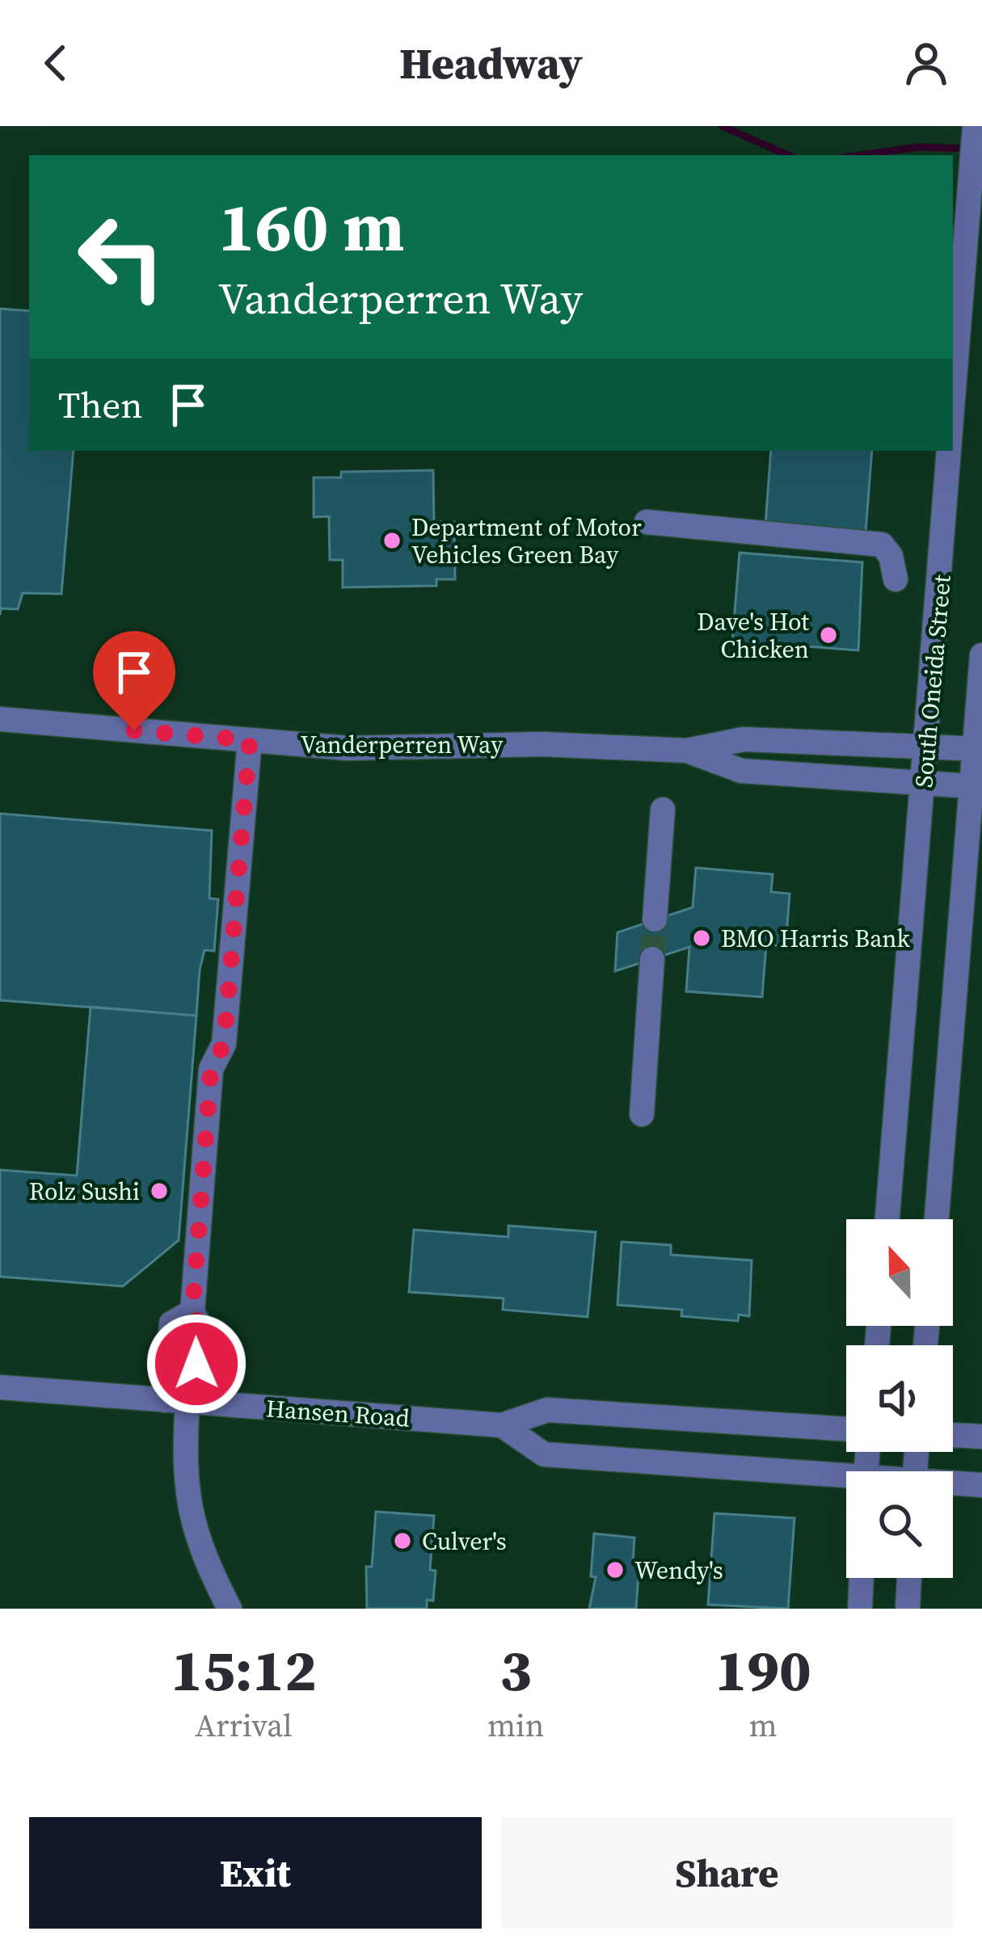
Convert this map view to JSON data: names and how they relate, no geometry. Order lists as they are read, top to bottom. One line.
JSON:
{"streets":{"street":["South Oneida Street","Vanderperren Way","Hansen Road"]},"crossings":[["South Oneida Street","Vanderperren Way"]],"places":["Department of Motor Vehicles Green Bay","Dave's Hot Chicken","BMO Harris Bank","Rolz Sushi","Culver's","Wendy's"],"north":"top","page":{"header":"Headway","turn":["160 m","Vanderperren Way"],"then":"Then","eta":["15:12","Arrival","3","min","190","m"],"buttons":["Exit","Share"]}}
